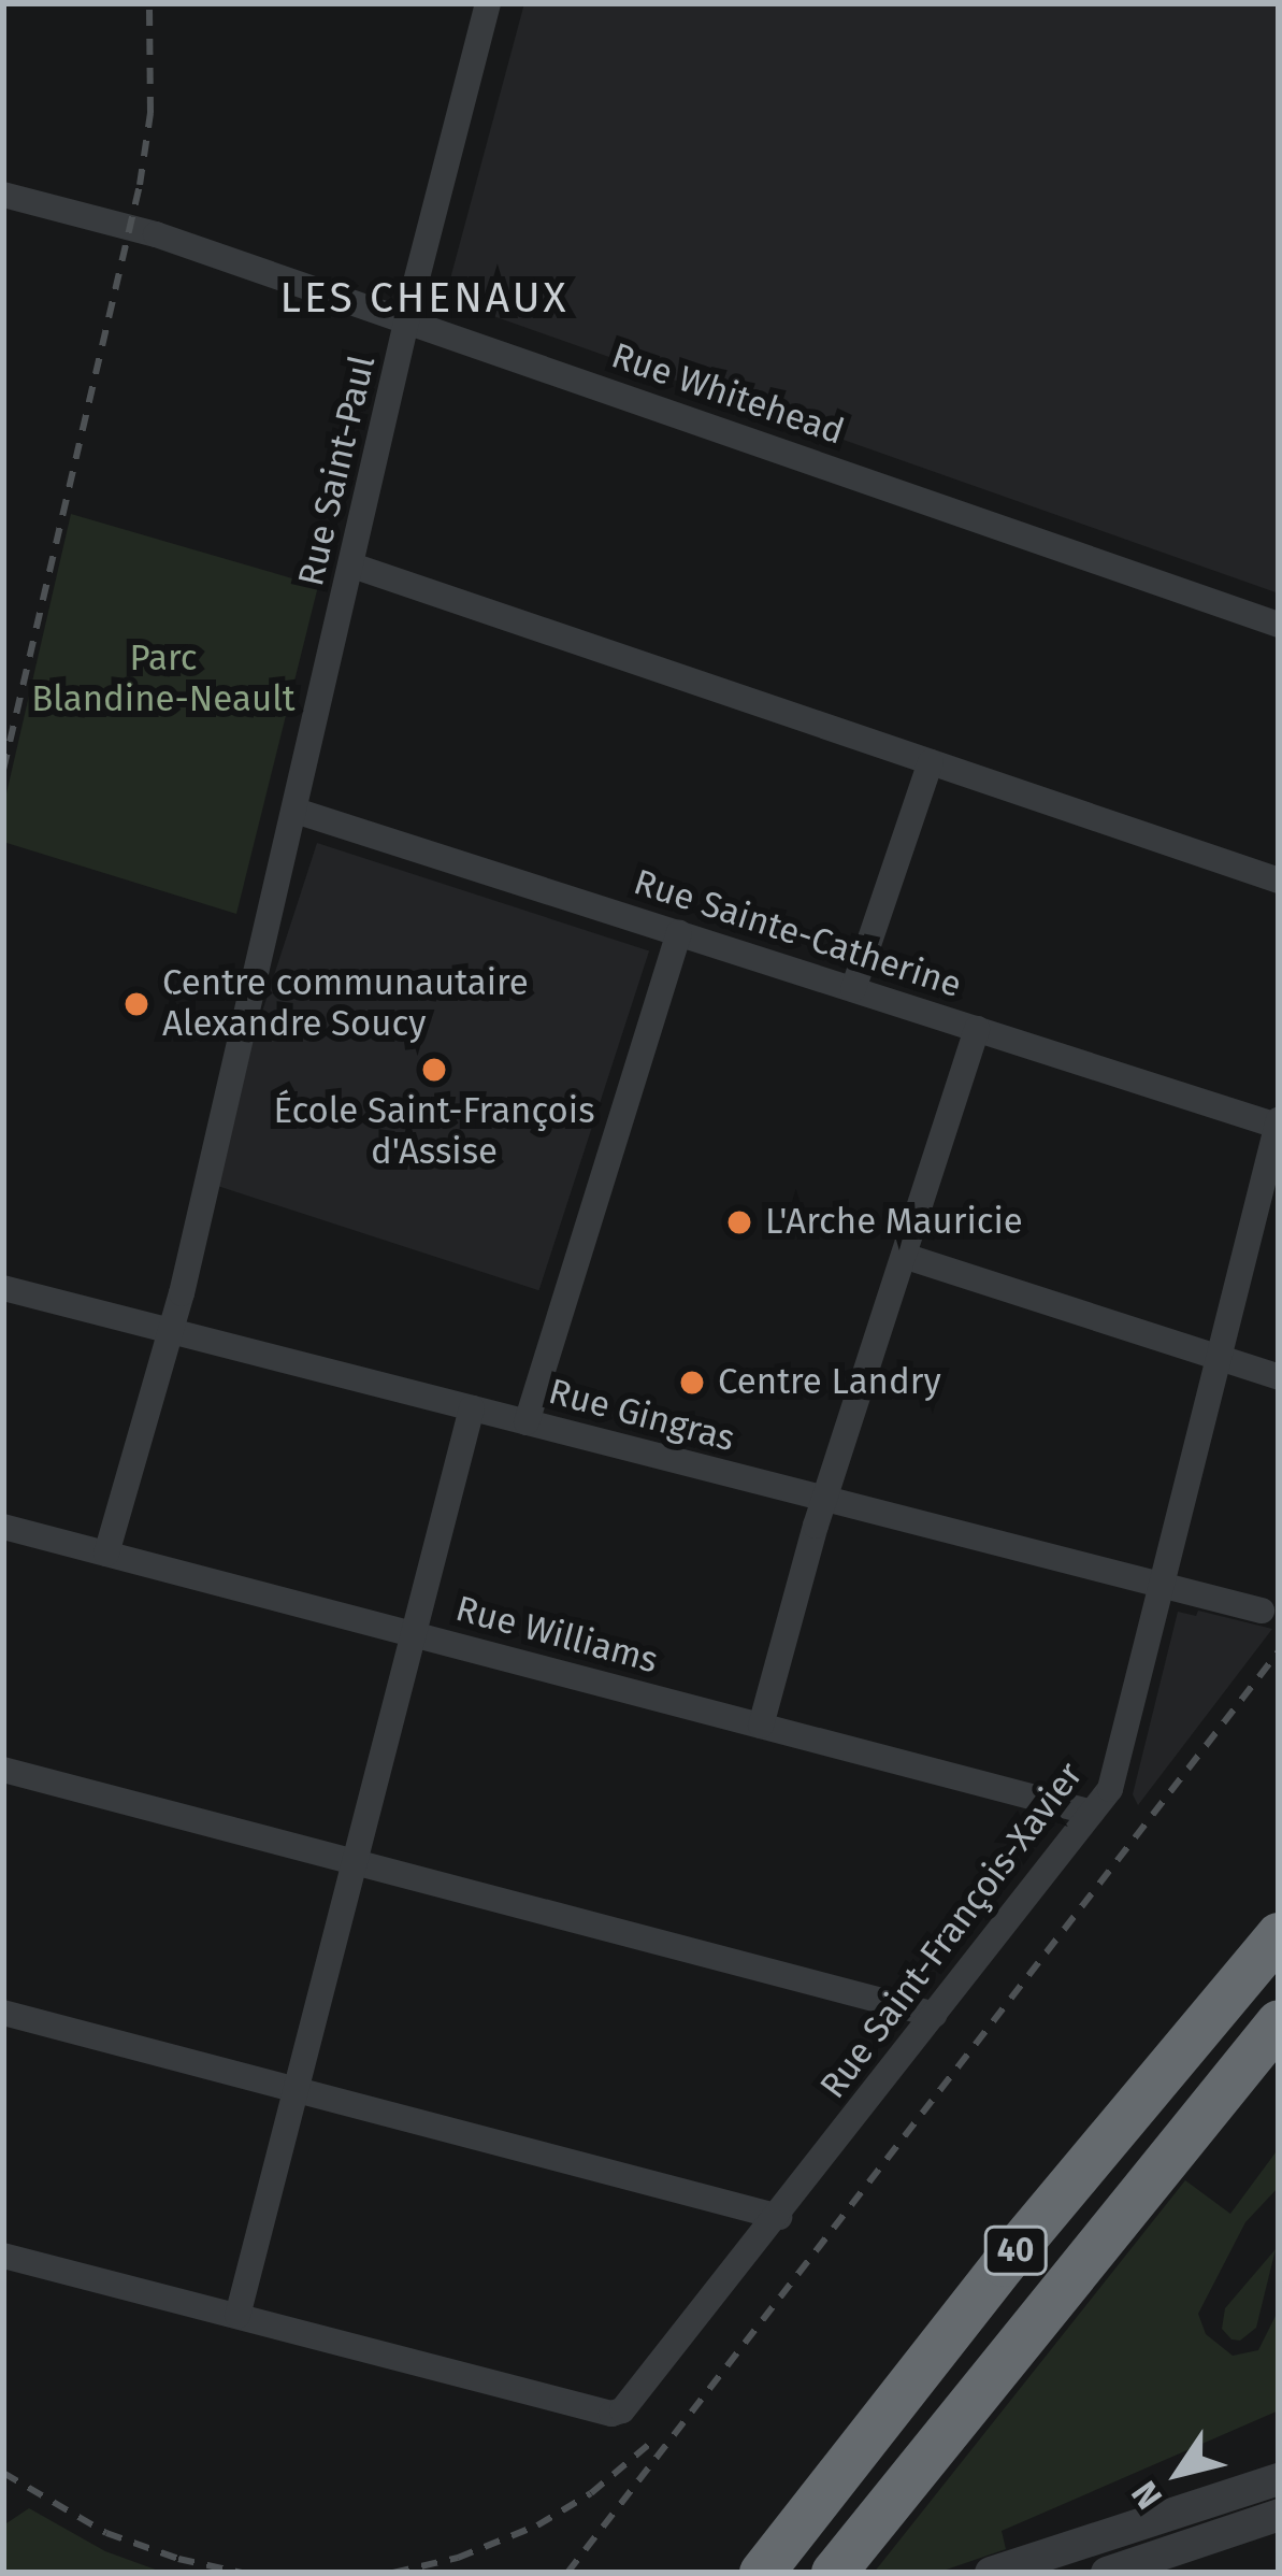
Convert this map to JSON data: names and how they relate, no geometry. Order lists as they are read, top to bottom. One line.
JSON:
{"streets":{"highway":["40"],"street":["Rue Whitehead","Rue Saint-Paul","Rue Sainte-Catherine","Rue Gingras","Rue Williams","Rue Saint-François-Xavier"]},"crossings":[["Rue Whitehead","Rue Saint-Paul"],["Rue Saint-Paul","Rue Sainte-Catherine"],["Rue Saint-Paul","Rue Gingras"],["Rue Saint-Paul","Rue Williams"],["Rue Sainte-Catherine","Rue Saint-François-Xavier"],["Rue Gingras","Rue Saint-François-Xavier"],["Rue Williams","Rue Saint-François-Xavier"]],"districts":["LES CHENAUX"],"parks":["Parc Blandine-Neault"],"places":["Centre communautaire Alexandre Soucy","École Saint-François d'Assise","L'Arche Mauricie","Centre Landry"],"north":"bottom left"}
